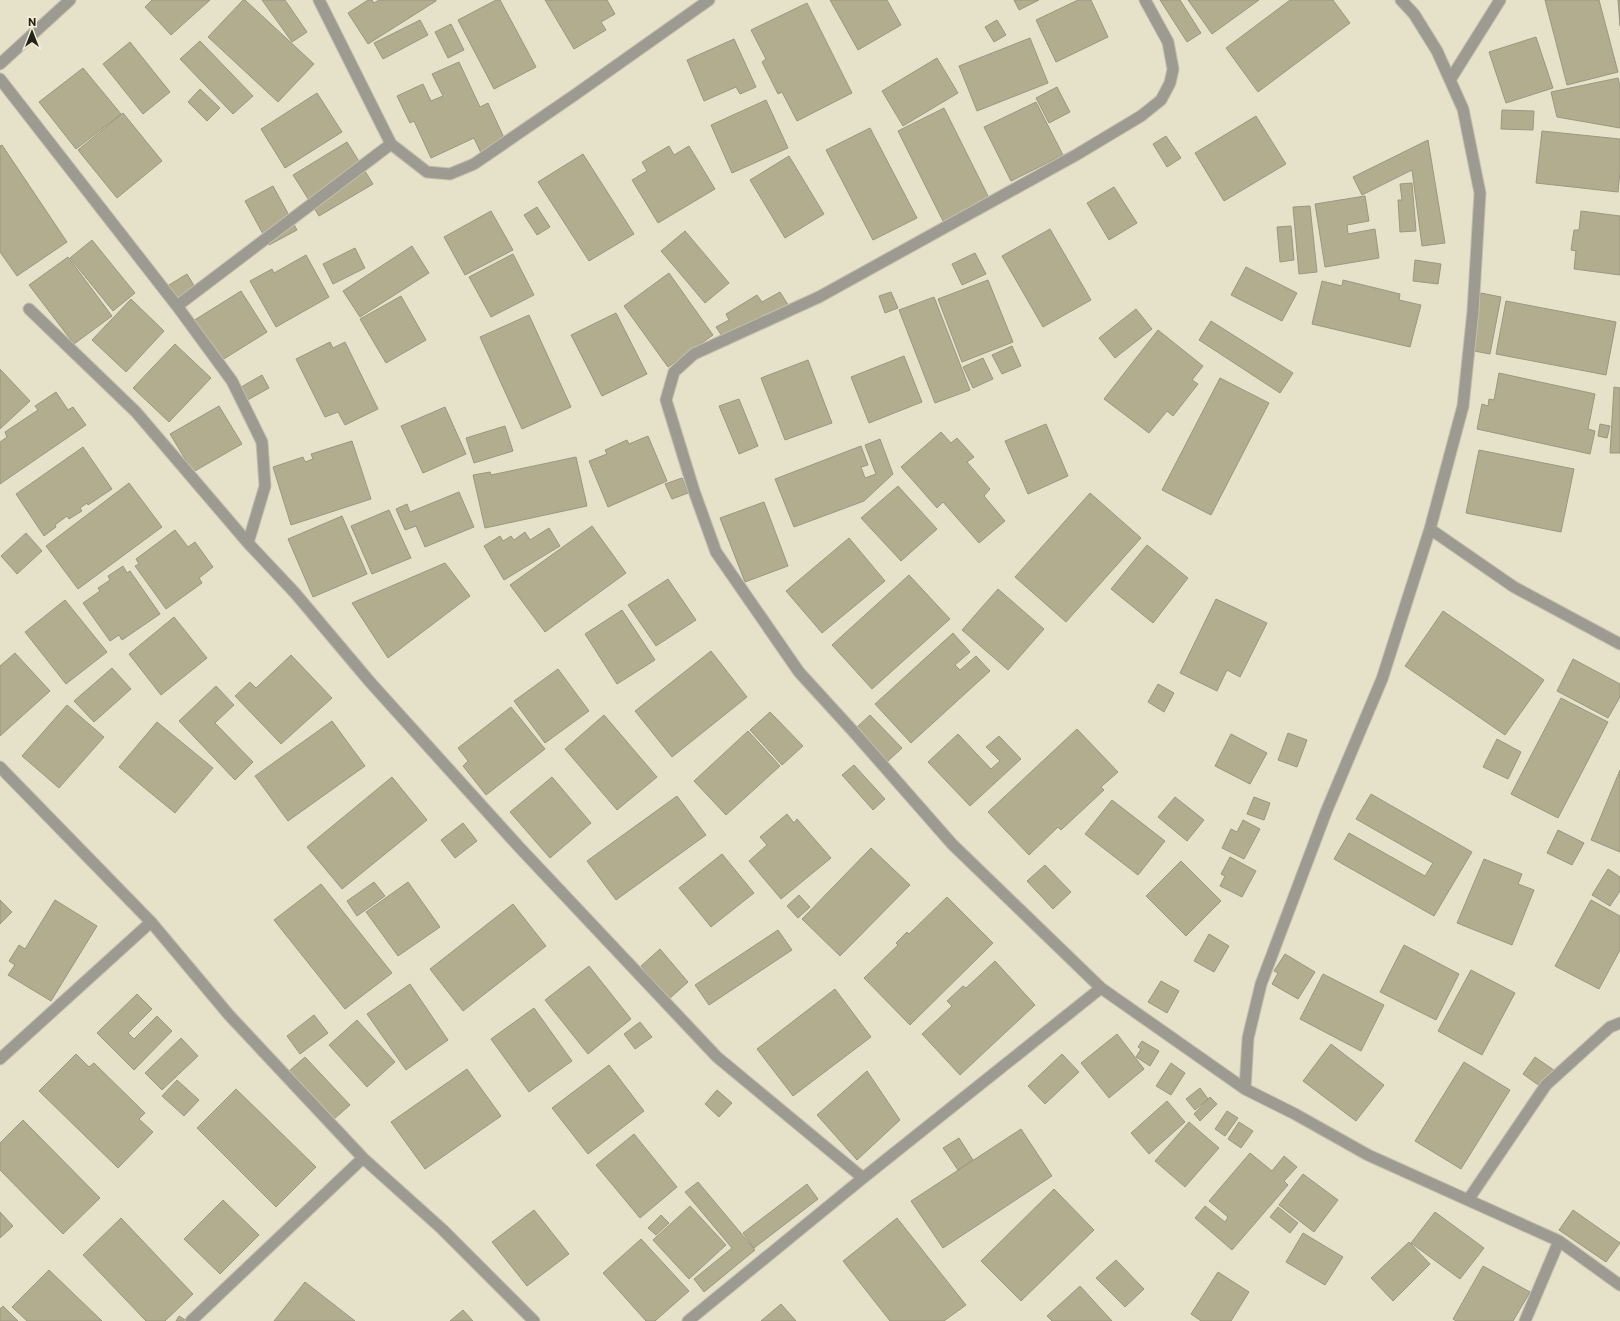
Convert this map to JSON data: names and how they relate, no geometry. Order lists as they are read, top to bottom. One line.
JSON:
{"north":"top"}
